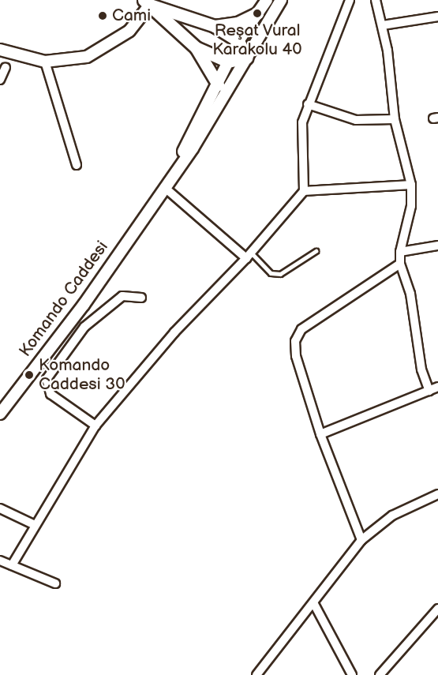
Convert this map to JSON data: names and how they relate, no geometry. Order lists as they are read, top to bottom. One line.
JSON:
{"streets":{"street":["Komando Caddesi"]},"places":["Reşat Vural Karakolu 40","Cami","Komando Caddesi 30"]}
